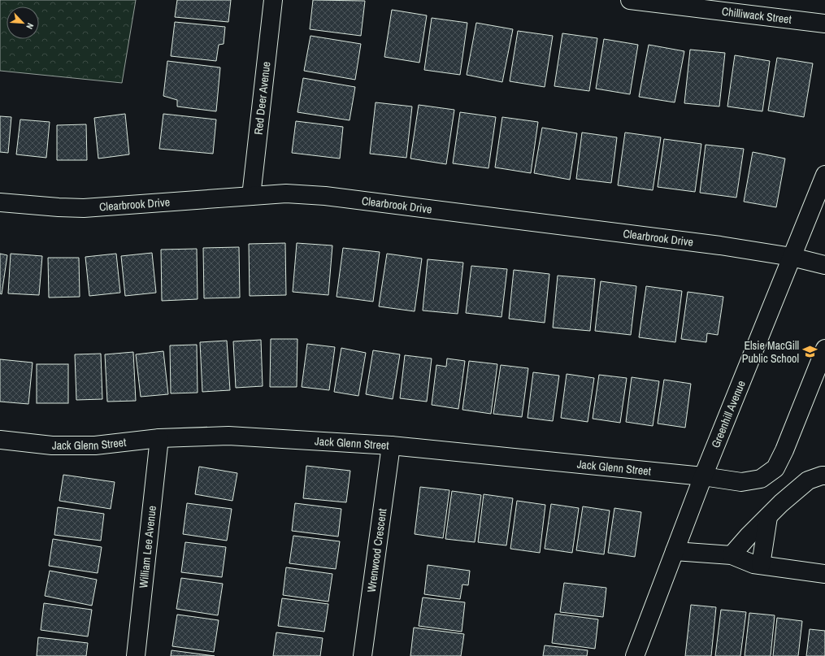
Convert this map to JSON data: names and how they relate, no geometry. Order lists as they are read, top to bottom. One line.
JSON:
{"streets":{"street":["Chilliwack Street","Red Deer Avenue","Clearbrook Drive","Greenhill Avenue","Jack Glenn Street","William Lee Avenue","Wrenwood Crescent"]},"crossings":[["Red Deer Avenue","Clearbrook Drive"],["Clearbrook Drive","Greenhill Avenue"],["Greenhill Avenue","Jack Glenn Street"],["Jack Glenn Street","William Lee Avenue"],["Jack Glenn Street","Wrenwood Crescent"]],"places":{"school or university":["Elsie MacGill Public School"]},"north":"bottom right"}
